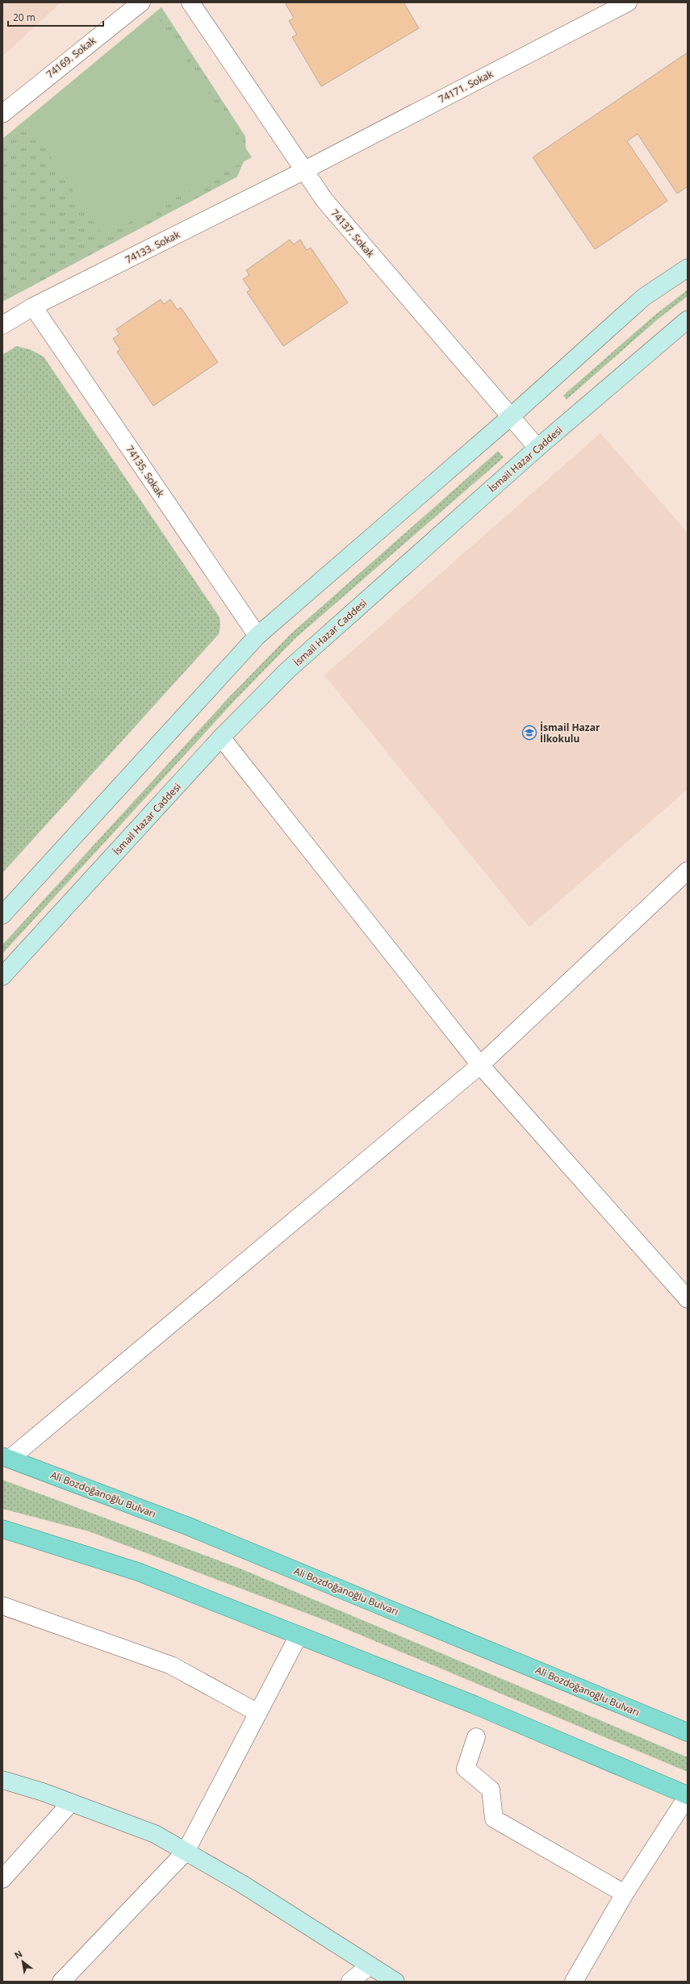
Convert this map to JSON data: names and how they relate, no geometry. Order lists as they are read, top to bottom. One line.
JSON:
{"streets":{"main road":["İsmail Hazar Caddesi","Ali Bozdoğanoğlu Bulvarı"],"street":["74169. Sokak","74171. Sokak","74137. Sokak","74133. Sokak","74135. Sokak"]},"crossings":[["74171. Sokak","74137. Sokak"],["74171. Sokak","74133. Sokak"],["74137. Sokak","74133. Sokak"],["74137. Sokak","İsmail Hazar Caddesi"],["74133. Sokak","74135. Sokak"]],"places":{"school or university":["İsmail Hazar İlkokulu"]},"scale_bar":"20 m","north":"top left"}
